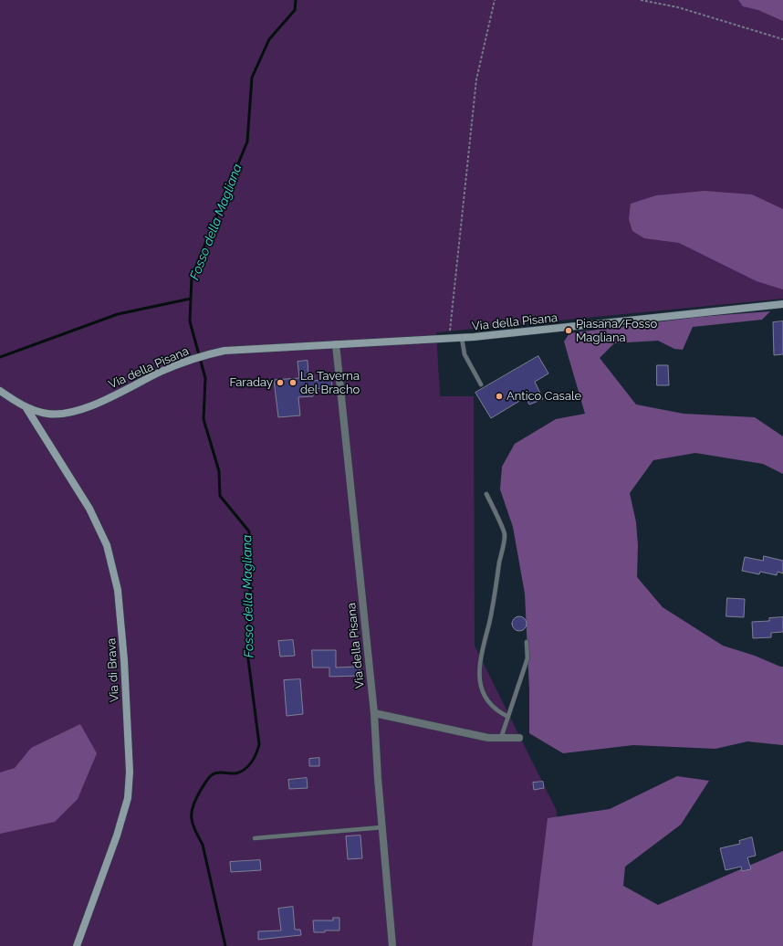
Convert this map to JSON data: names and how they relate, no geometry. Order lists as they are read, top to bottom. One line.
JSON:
{"streets":{"main road":["Via della Pisana","Via di Brava"]},"crossings":[["Via della Pisana","Via di Brava"]],"water":["Fosso della Magliana"],"places":["Piasana/Fosso Magliana","Faraday","La Taverna del Bracho","Antico Casale"]}
